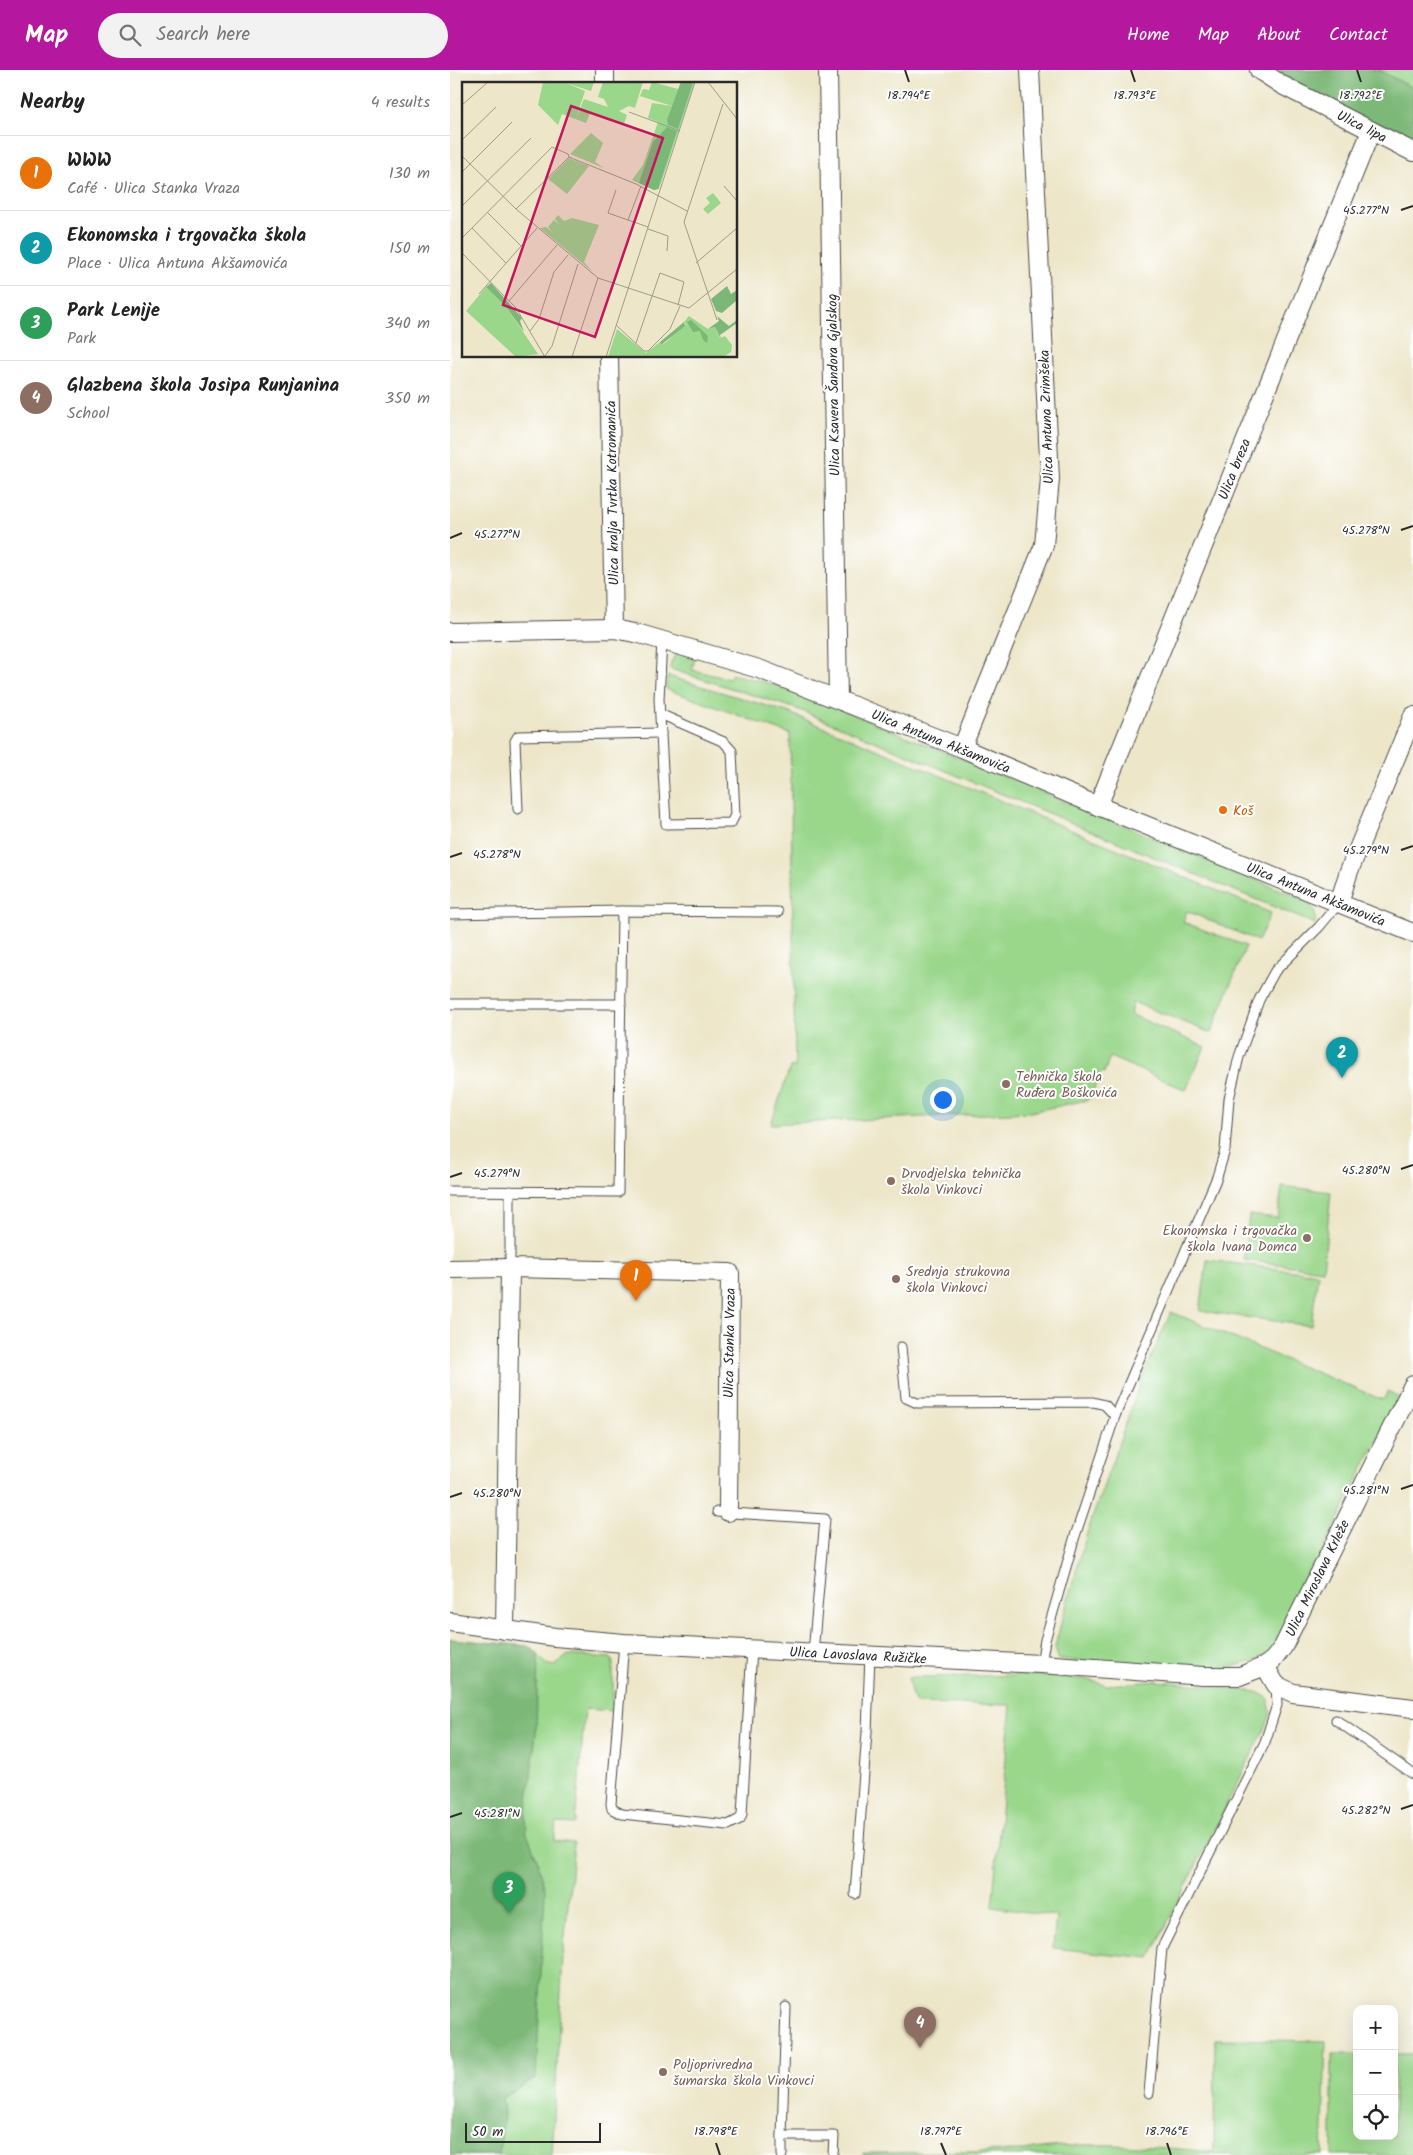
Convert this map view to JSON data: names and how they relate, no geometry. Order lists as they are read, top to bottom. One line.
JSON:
{"streets":{"street":["Ulica lipa","Ulica Ksavera Šandora Gjalskog","Ulica Antuna Zrimšeka","Ulica breza","Ulica kralja Tvrtka Kotromanića","Ulica Antuna Akšamovića","Ulica Stanka Vraza","Ulica Miroslava Krleže","Ulica Lavoslava Ružičke"]},"crossings":[["Ulica lipa","Ulica breza"],["Ulica Ksavera Šandora Gjalskog","Ulica Antuna Akšamovića"],["Ulica Antuna Zrimšeka","Ulica Antuna Akšamovića"],["Ulica breza","Ulica Antuna Akšamovića"],["Ulica kralja Tvrtka Kotromanića","Ulica Antuna Akšamovića"],["Ulica Miroslava Krleže","Ulica Lavoslava Ružičke"]],"places":["Koš","Tehnička škola Ruđera Boškovića","Drvodjelska tehnička škola Vinkovci","Ekonomska i trgovačka škola Ivana Domca","Srednja strukovna škola Vinkovci","Poljoprivredna šumarska škola Vinkovci"],"scale_bar":"50 m","page":{"header":"Map","search":"Search here","nav":["Home","Map","About","Contact"],"heading":["Nearby","4 results"],"list":[{"mark":"1","name":"WWW","note":"Café · Ulica Stanka Vraza","value":"130 m"},{"mark":"2","name":"Ekonomska i trgovačka škola","note":"Place · Ulica Antuna Akšamovića","value":"150 m"},{"mark":"3","name":"Park Lenije","note":"Park","value":"340 m"},{"mark":"4","name":"Glazbena škola Josipa Runjanina","note":"School","value":"350 m"}],"pins":["2","1","3","4"],"map_buttons":["+","−"],"scale":"50 m"},"coordinates":["18.793°E","18.794°E","18.792°E","45.277°N","45.278°N","45.279°N","45.280°N","45.281°N","45.282°N","18.798°E","18.797°E","18.796°E"]}
